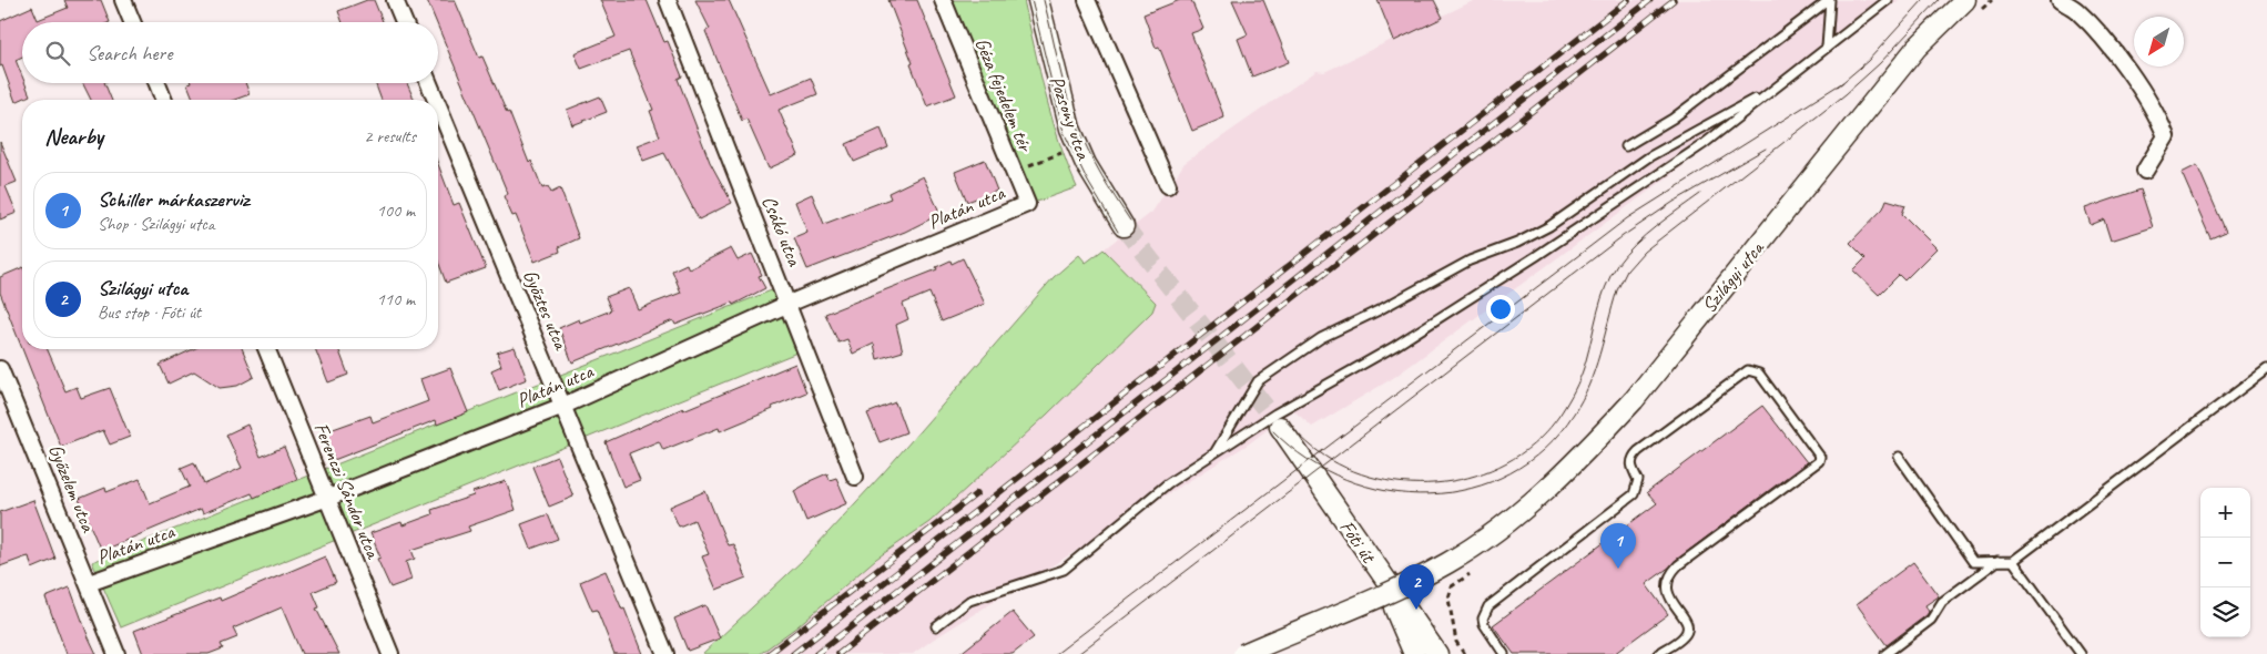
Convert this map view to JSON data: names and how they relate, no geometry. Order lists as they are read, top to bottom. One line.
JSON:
{"streets":{"street":["Géza fejedelem tér","Pozsony utca","Platán utca","Csákó utca","Szilágyi utca","Győztes utca","Győzelem utca","Ferenczi Sándor utca","Fóti út"]},"crossings":[["Géza fejedelem tér","Platán utca"],["Platán utca","Csákó utca"],["Platán utca","Győztes utca"],["Platán utca","Győzelem utca"],["Platán utca","Ferenczi Sándor utca"]],"north":"bottom left","page":{"search":"Search here","heading":["Nearby","2 results"],"list":[{"mark":"1","name":"Schiller márkaszerviz","note":"Shop · Szilágyi utca","value":"100 m"},{"mark":"2","name":"Szilágyi utca","note":"Bus stop · Fóti út","value":"110 m"}],"map_buttons":["+","−"],"pins":["1","2"]}}
